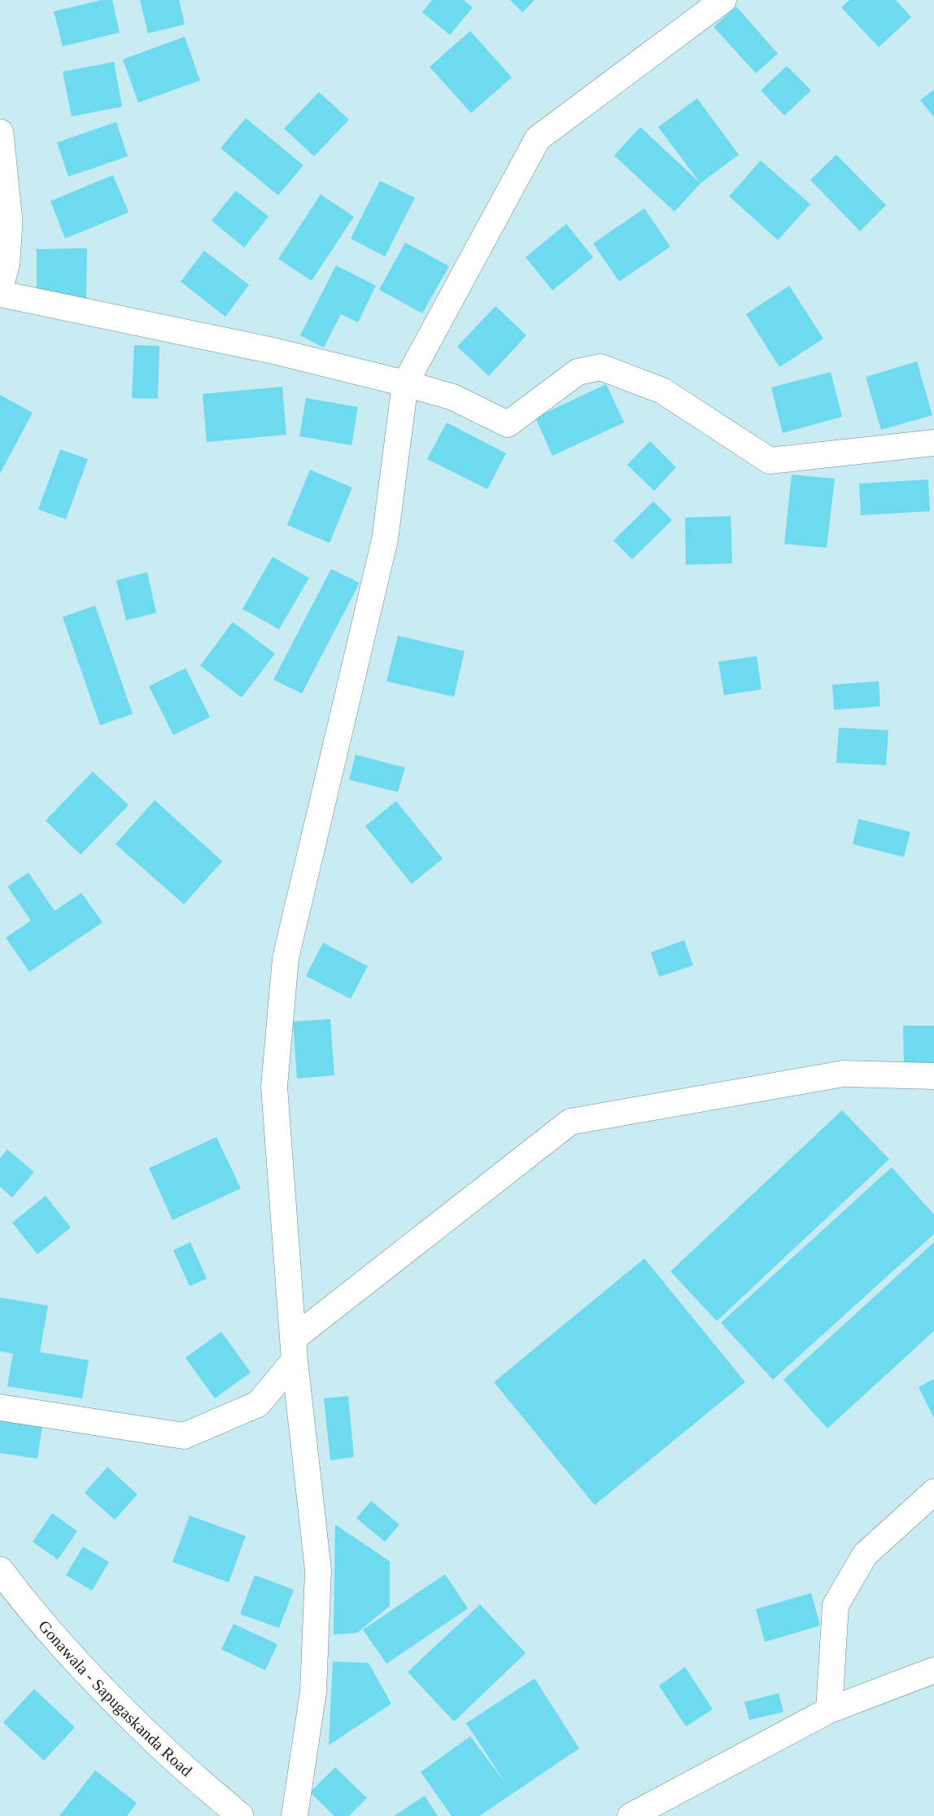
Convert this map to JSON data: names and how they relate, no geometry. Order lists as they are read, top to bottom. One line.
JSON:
{"streets":{"street":["Gonawala - Sapugaskanda Road"]}}
